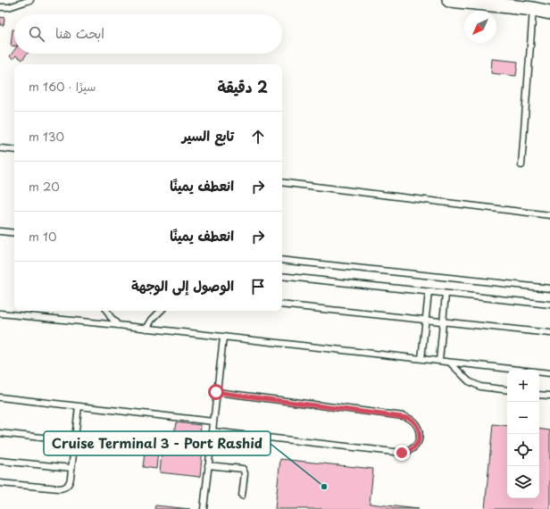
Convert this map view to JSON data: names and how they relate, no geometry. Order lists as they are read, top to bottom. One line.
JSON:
{"places":["Cruise Terminal 3 - Port Rashid"],"north":"bottom left","page":{"search":"ابحث هنا","heading":["2 دقيقة","سيرًا · 160 m"],"list":[["تابع السير","130 m"],["انعطف يمينًا","20 m"],["انعطف يمينًا","10 m"],"الوصول إلى الوجهة"],"map_buttons":["+","−"]}}
